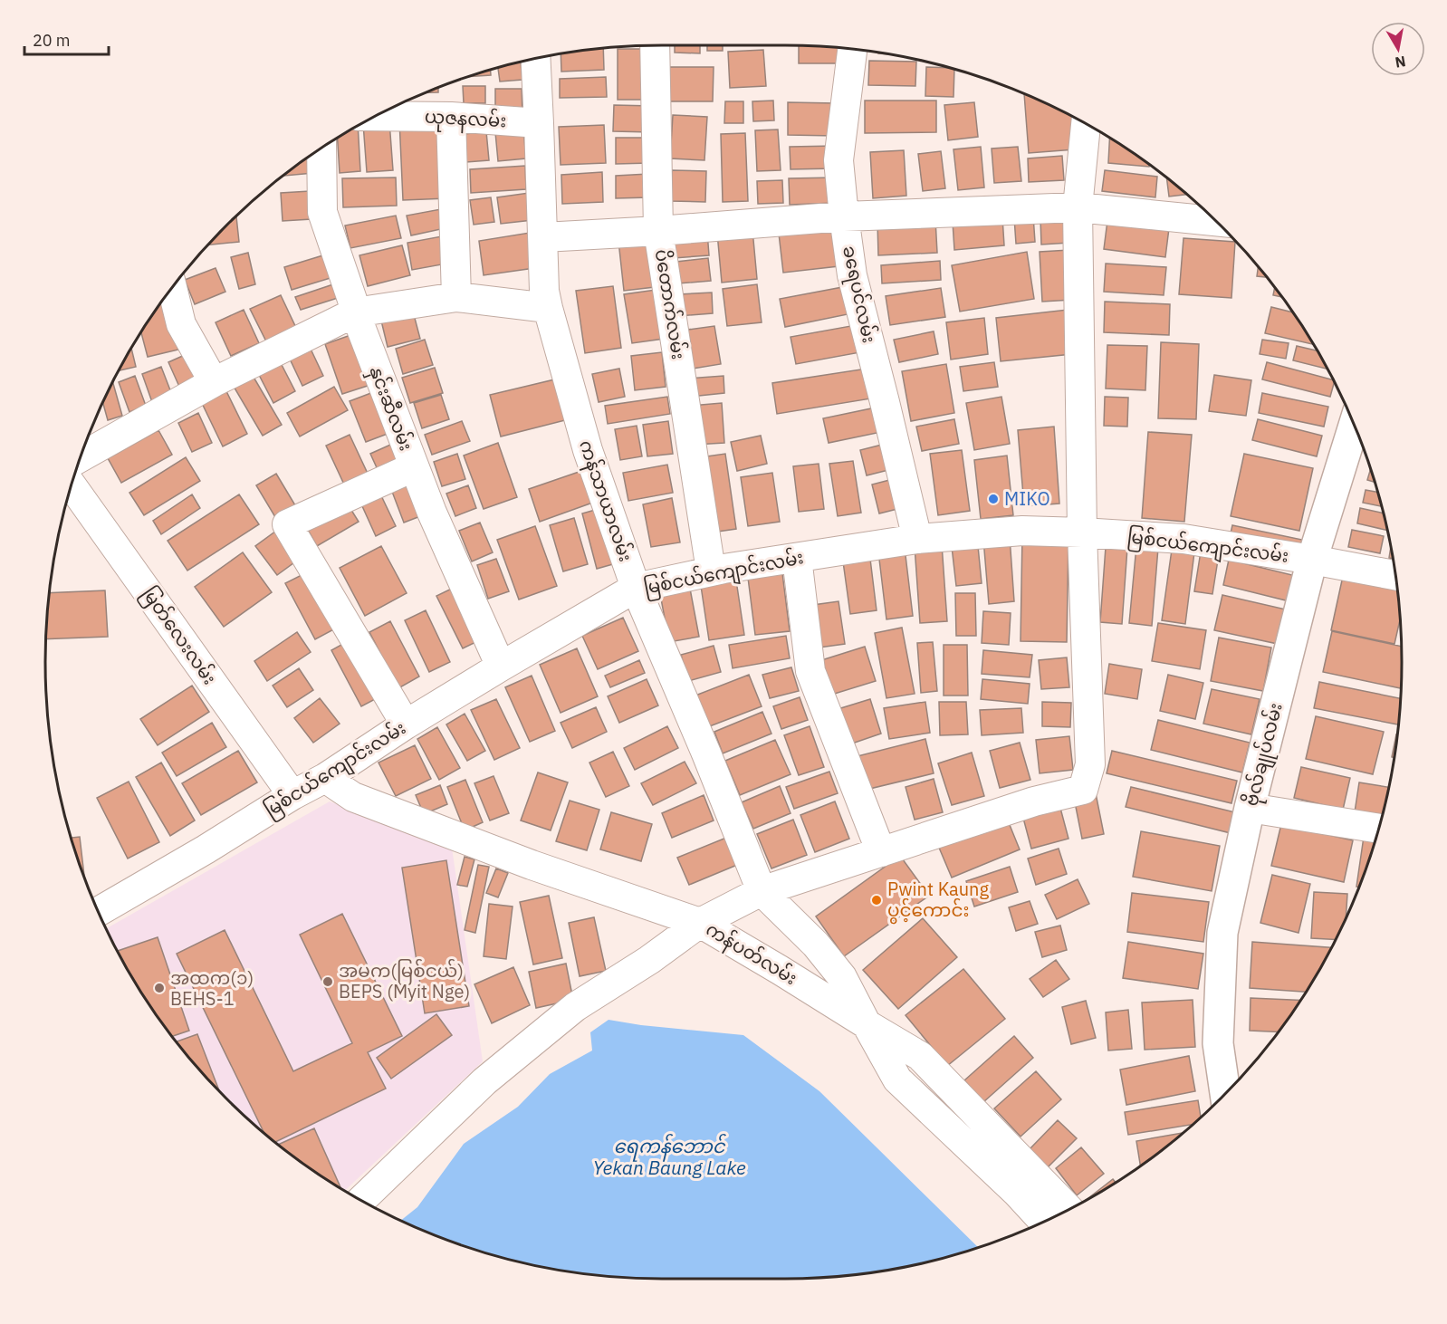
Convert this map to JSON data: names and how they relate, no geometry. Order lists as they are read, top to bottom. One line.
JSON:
{"streets":{"main road":["ဗိုလ်ချုပ်လမ်း"],"street":["ယုဇနလမ်း","ခရေပင်လမ်း","ပိတောက်လမ်း","နှင်းဆီလမ်း","ကန်သာယာလမ်း","မြစ်ငယ်ကျောင်းလမ်း","မြတ်လေးလမ်း","ကန်ပတ်လမ်း"]},"crossings":[["ယုဇနလမ်း","ကန်သာယာလမ်း"],["ခရေပင်လမ်း","မြစ်ငယ်ကျောင်းလမ်း"],["ပိတောက်လမ်း","မြစ်ငယ်ကျောင်းလမ်း"],["နှင်းဆီလမ်း","မြစ်ငယ်ကျောင်းလမ်း"],["ကန်သာယာလမ်း","မြစ်ငယ်ကျောင်းလမ်း"],["ကန်သာယာလမ်း","ကန်ပတ်လမ်း"],["မြစ်ငယ်ကျောင်းလမ်း","မြတ်လေးလမ်း"],["မြစ်ငယ်ကျောင်းလမ်း","ဗိုလ်ချုပ်လမ်း"]],"water":["ရေကန်ဘောင် Yekan Baung Lake"],"places":["MIKO","Pwint Kaung ပွင့်ကောင်း","အမက(မြစ်ငယ်) BEPS (Myit Nge)","အထက(၁) BEHS-1"],"scale_bar":"20 m","north":"bottom"}
